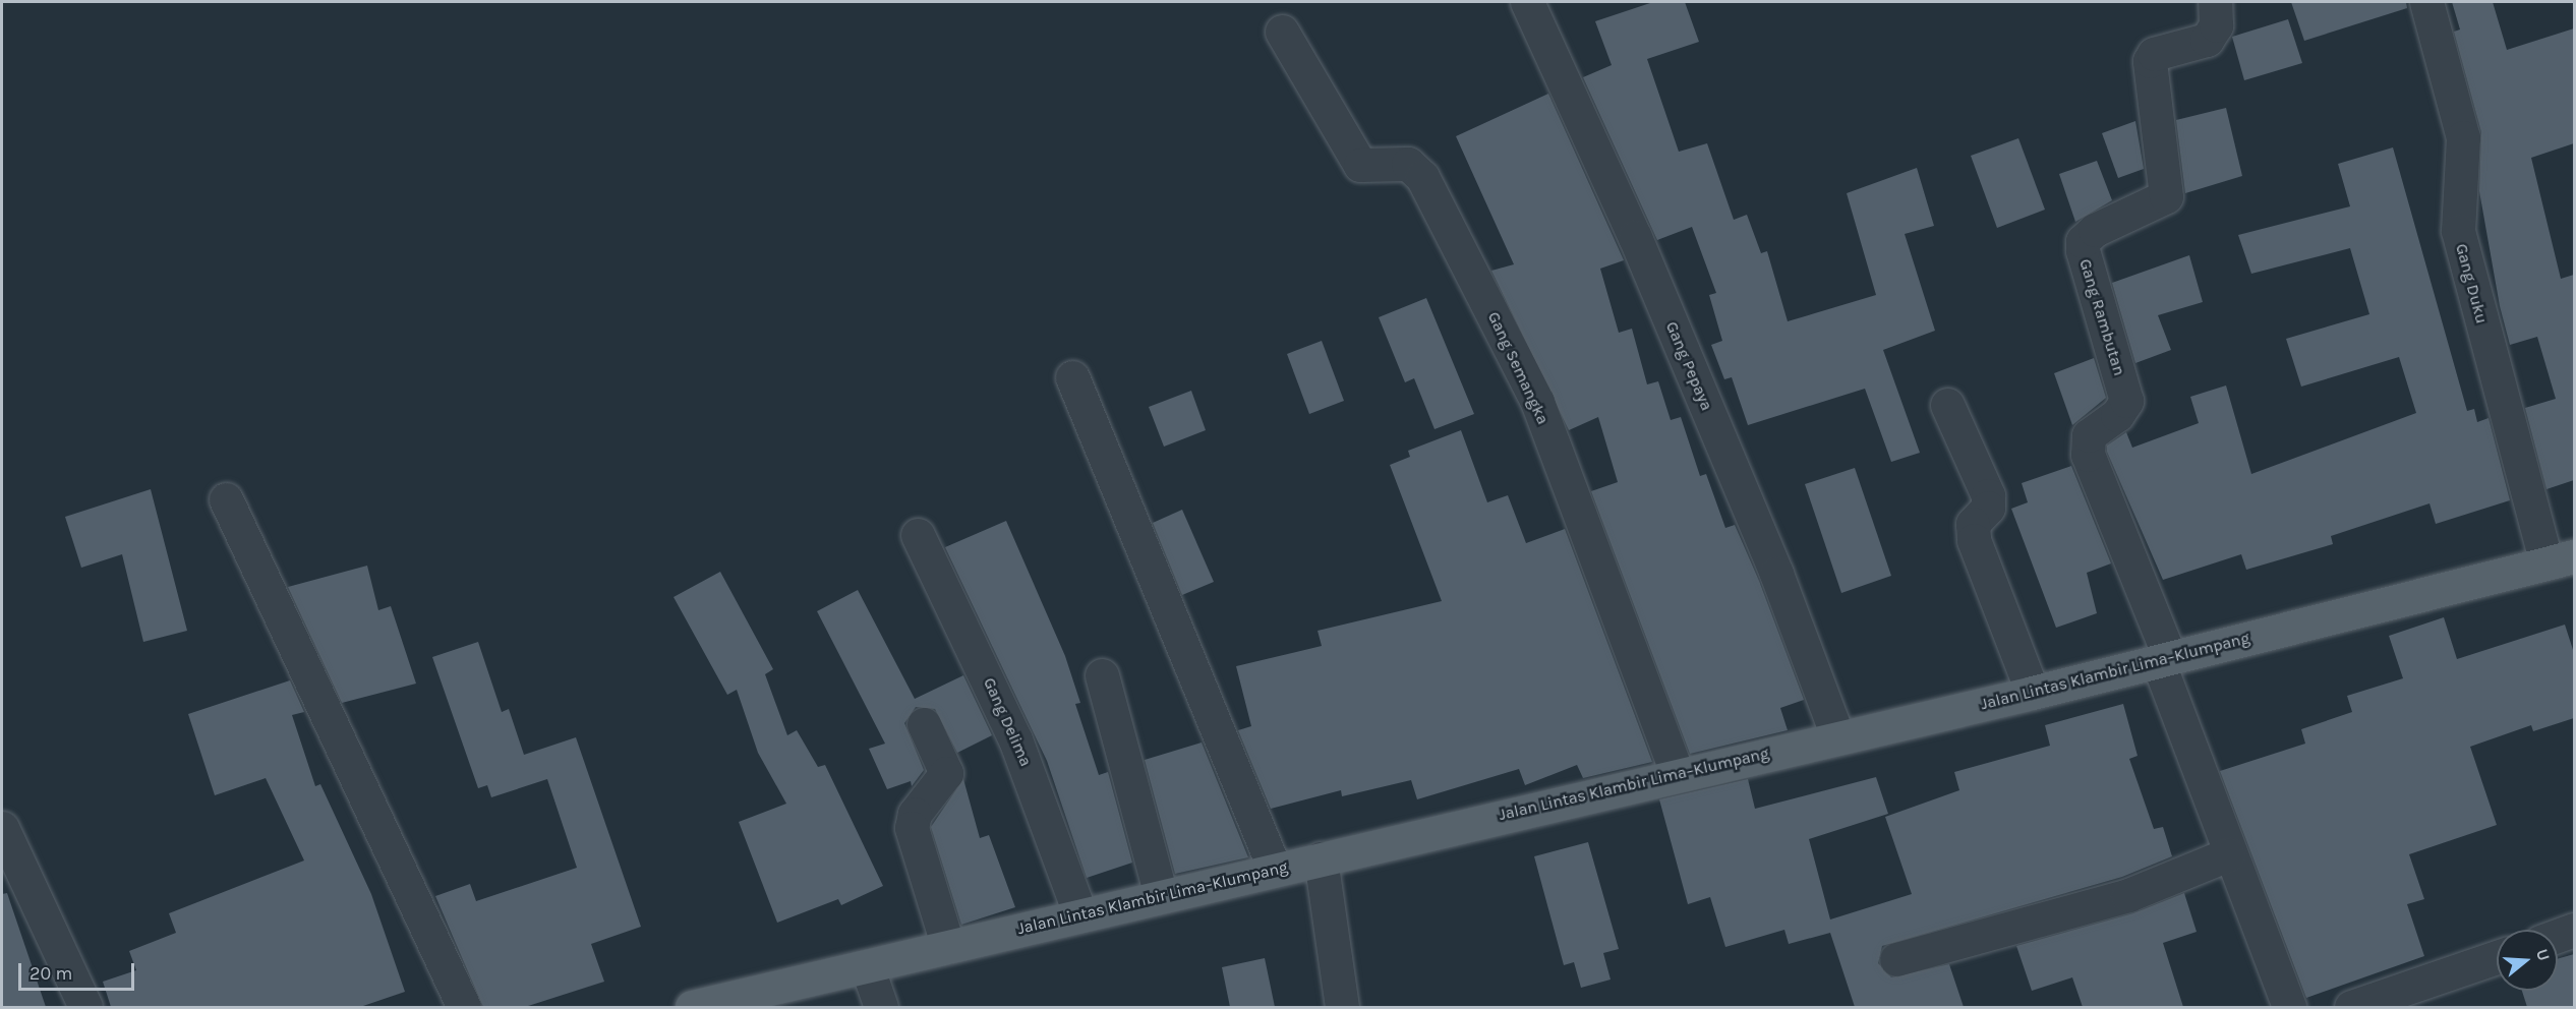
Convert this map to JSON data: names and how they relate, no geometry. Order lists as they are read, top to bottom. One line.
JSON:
{"streets":{"main road":["Jalan Lintas Klambir Lima–Klumpang"],"street":["Gang Duku","Gang Rambutan","Gang Pepaya","Gang Semangka","Gang Delima"]},"crossings":[["Gang Duku","Jalan Lintas Klambir Lima–Klumpang"],["Gang Rambutan","Jalan Lintas Klambir Lima–Klumpang"],["Gang Pepaya","Jalan Lintas Klambir Lima–Klumpang"],["Gang Semangka","Jalan Lintas Klambir Lima–Klumpang"],["Jalan Lintas Klambir Lima–Klumpang","Gang Delima"]],"scale_bar":"20 m","north":"right"}
